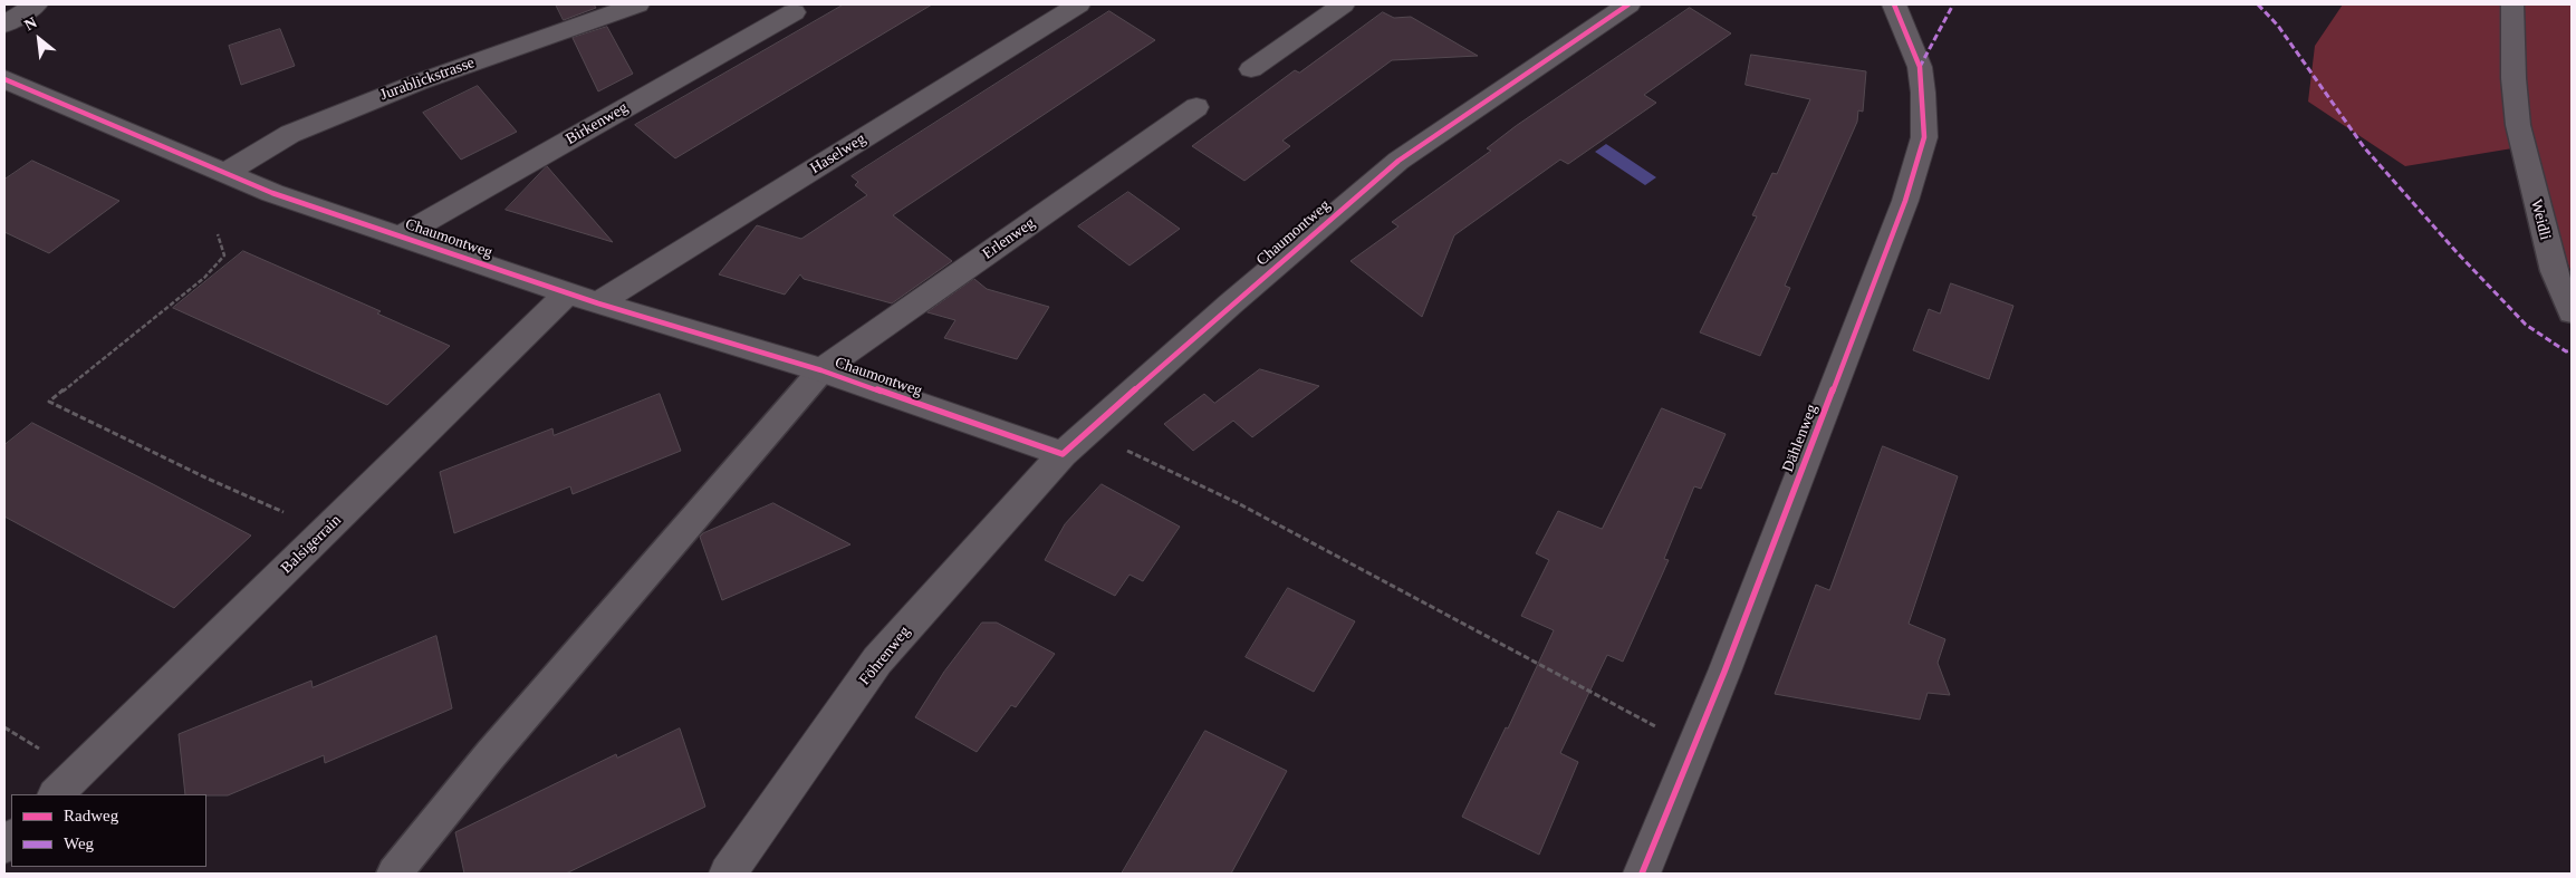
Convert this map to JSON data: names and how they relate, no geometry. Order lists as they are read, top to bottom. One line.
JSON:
{"streets":{"street":["Jurablickstrasse","Birkenweg","Haselweg","Chaumontweg","Erlenweg","Dählenweg","Balsigerrain","Föhrenweg"],"lane":["Weidli"]},"crossings":[["Jurablickstrasse","Chaumontweg"],["Birkenweg","Chaumontweg"],["Haselweg","Chaumontweg"],["Chaumontweg","Erlenweg"],["Chaumontweg","Balsigerrain"],["Chaumontweg","Föhrenweg"]],"legend":["Radweg","Weg"],"north":"top left"}
